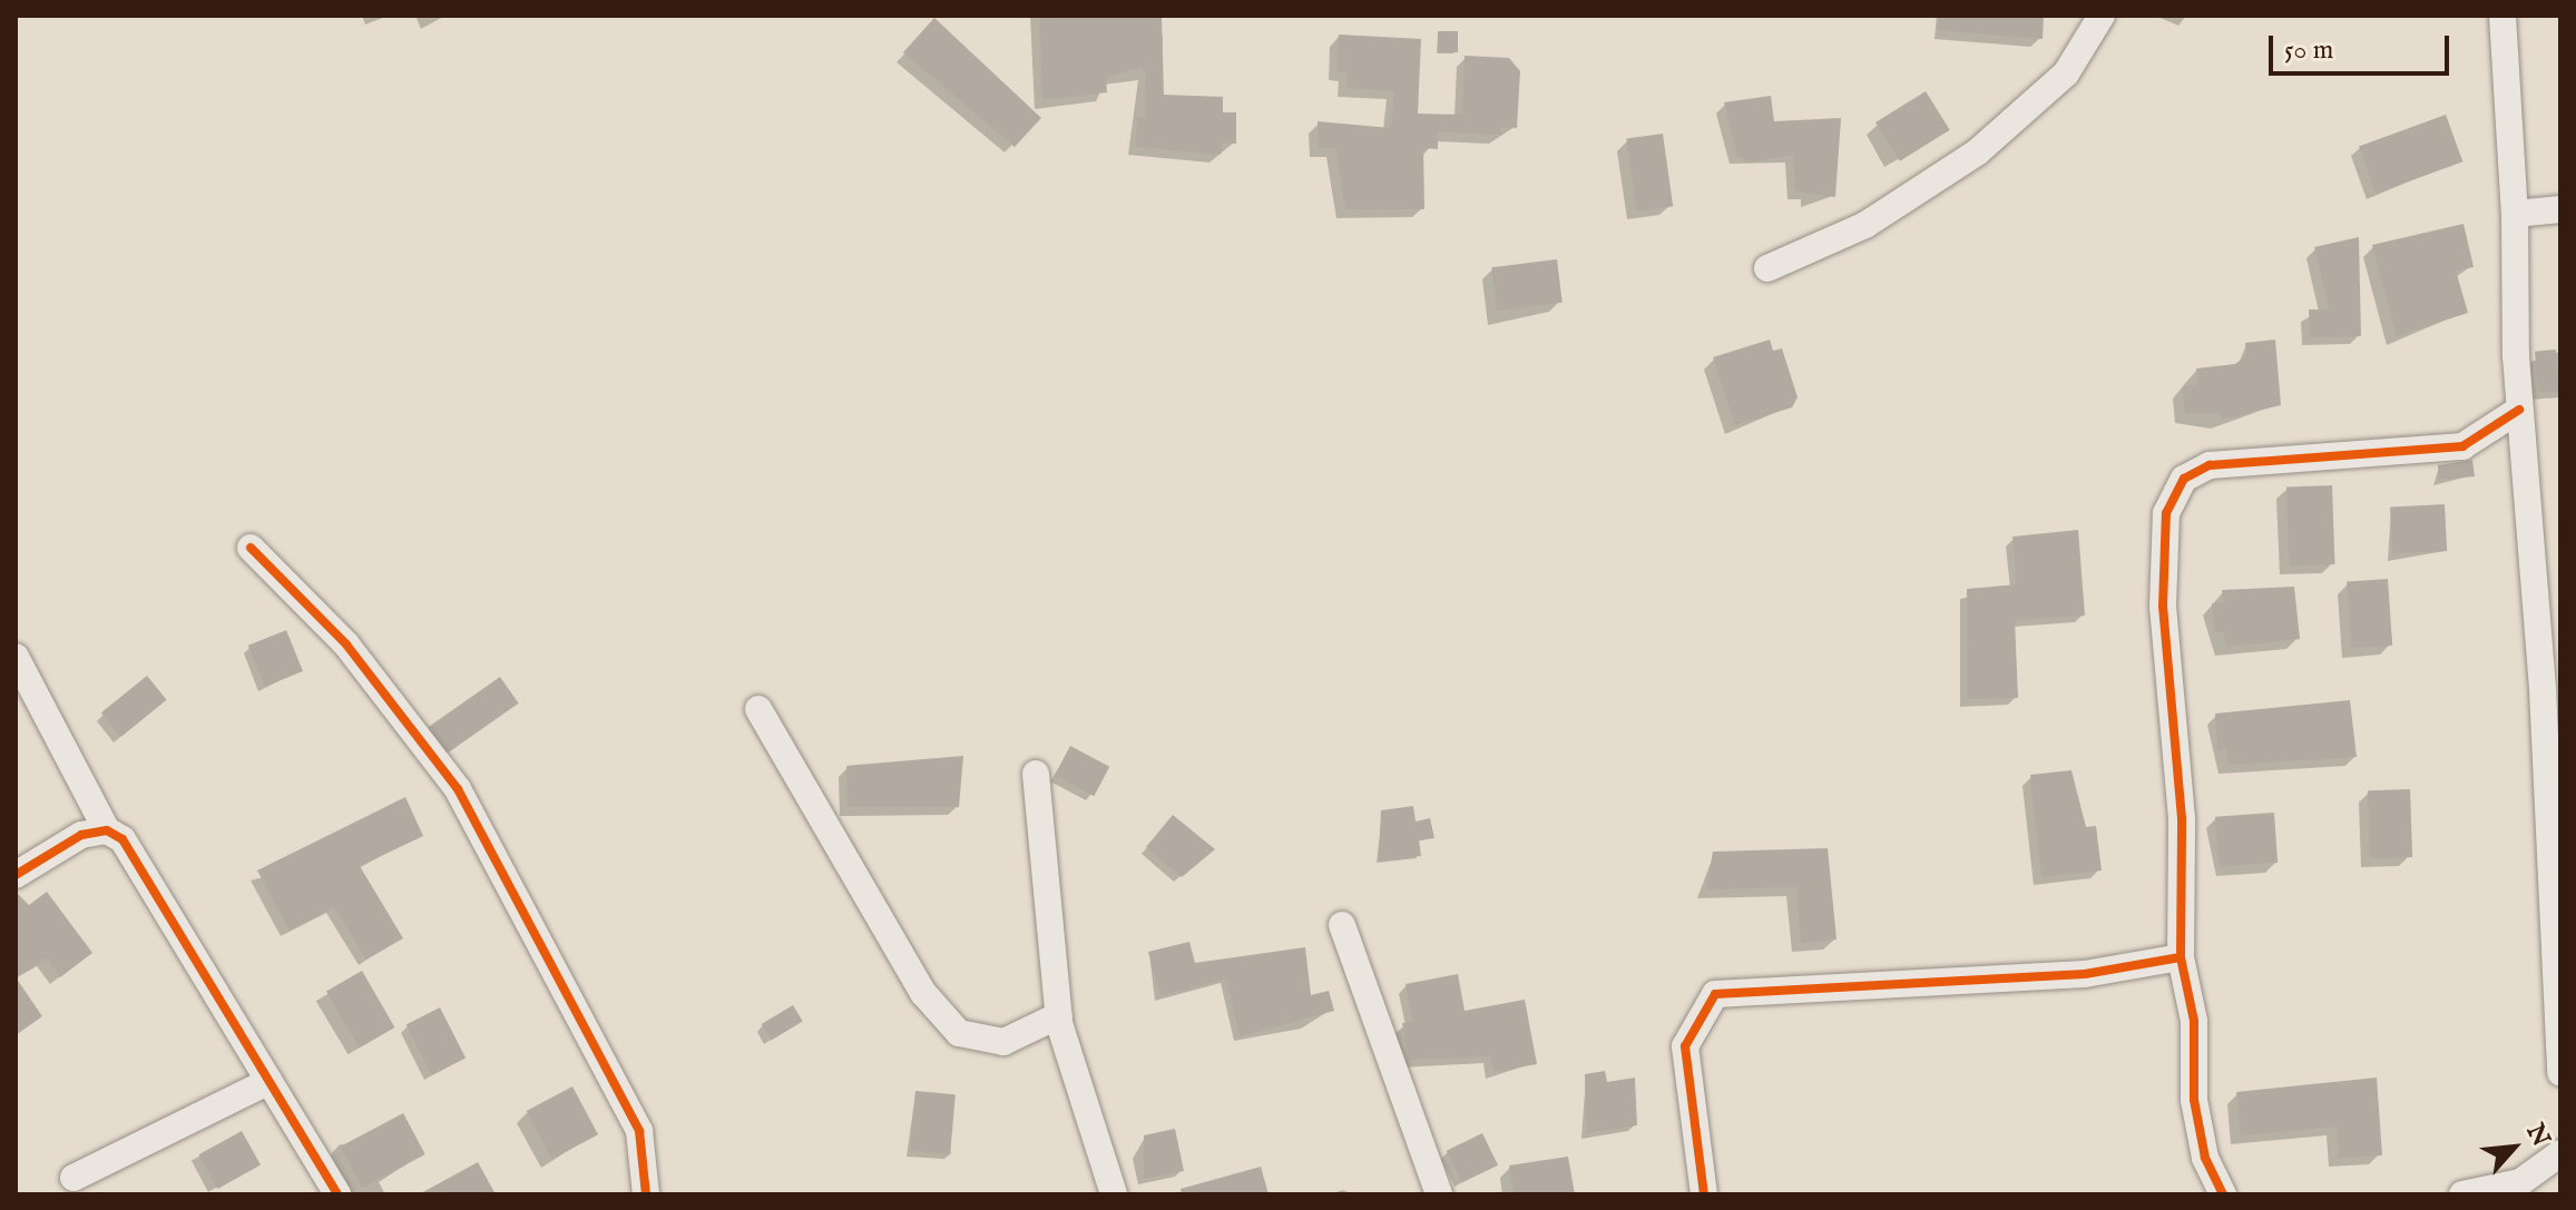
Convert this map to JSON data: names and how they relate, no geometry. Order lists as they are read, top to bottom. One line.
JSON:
{"scale_bar":"50 m","north":"top right"}
